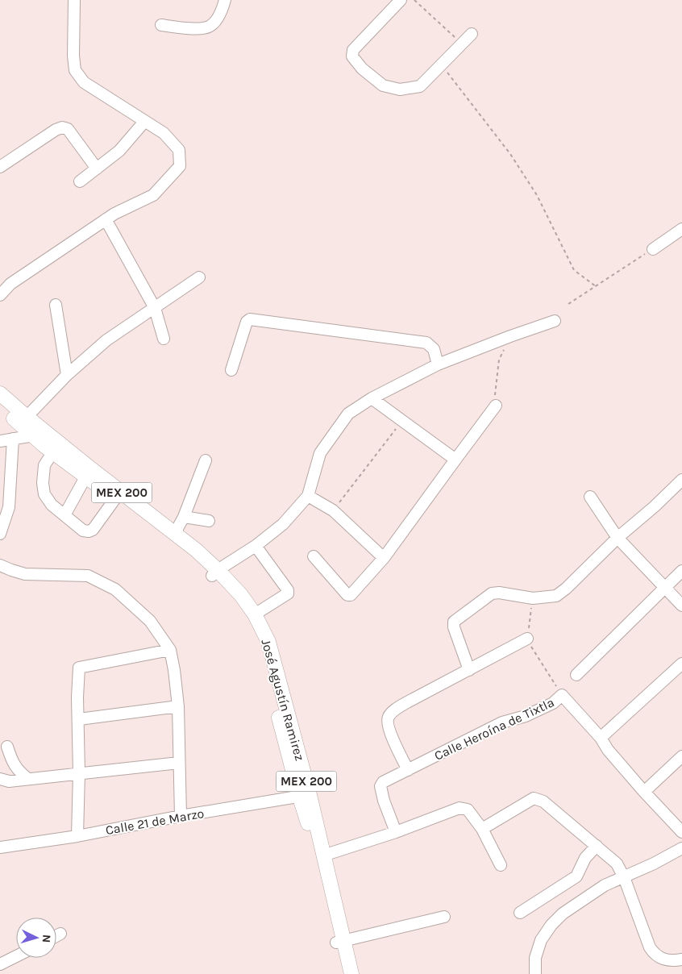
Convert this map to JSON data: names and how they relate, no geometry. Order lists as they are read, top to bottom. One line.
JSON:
{"streets":{"main road":["MEX 200","José Agustín Ramirez"],"street":["Calle Heroína de Tixtla","Calle 21 de Marzo"]},"crossings":[["José Agustín Ramirez","Calle 21 de Marzo"]],"north":"right"}
